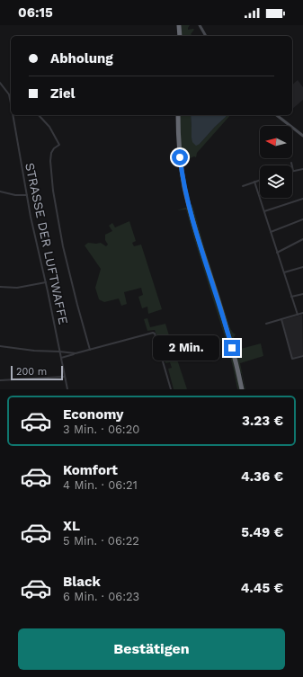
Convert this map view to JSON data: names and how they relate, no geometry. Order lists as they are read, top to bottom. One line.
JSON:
{"streets":{"street":["STRASSE DER LUFTWAFFE"]},"scale_bar":"200 m","north":"left","page":{"status":"06:15","banner":["Abholung","Ziel"],"bubble":"2 Min.","scale":"200 m","list":[{"name":"Economy","note":"3 Min. · 06:20","value":"3.23 €"},{"name":"Komfort","note":"4 Min. · 06:21","value":"4.36 €"},{"name":"XL","note":"5 Min. · 06:22","value":"5.49 €"},{"name":"Black","note":"6 Min. · 06:23","value":"4.45 €"}],"buttons":"Bestätigen"}}
